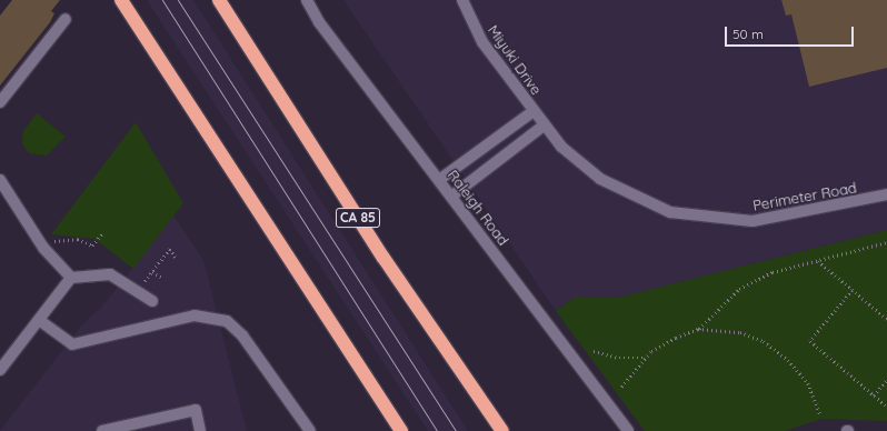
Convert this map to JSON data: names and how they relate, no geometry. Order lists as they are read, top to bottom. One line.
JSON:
{"streets":{"highway":["CA 85"],"street":["Miyuki Drive","Perimeter Road","Raleigh Road"]},"crossings":[["Miyuki Drive","Perimeter Road"],["Miyuki Drive","Raleigh Road"]],"scale_bar":"50 m"}
